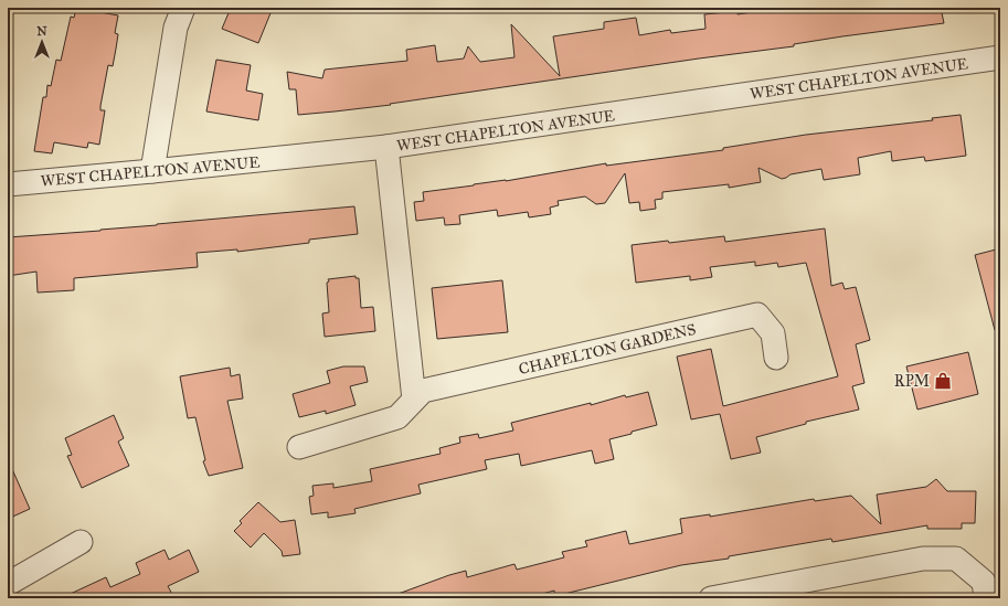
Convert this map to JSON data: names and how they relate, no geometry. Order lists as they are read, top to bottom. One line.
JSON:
{"streets":{"street":["WEST CHAPELTON AVENUE","CHAPELTON GARDENS"]},"places":{"shop":["RPM"]},"north":"top"}
